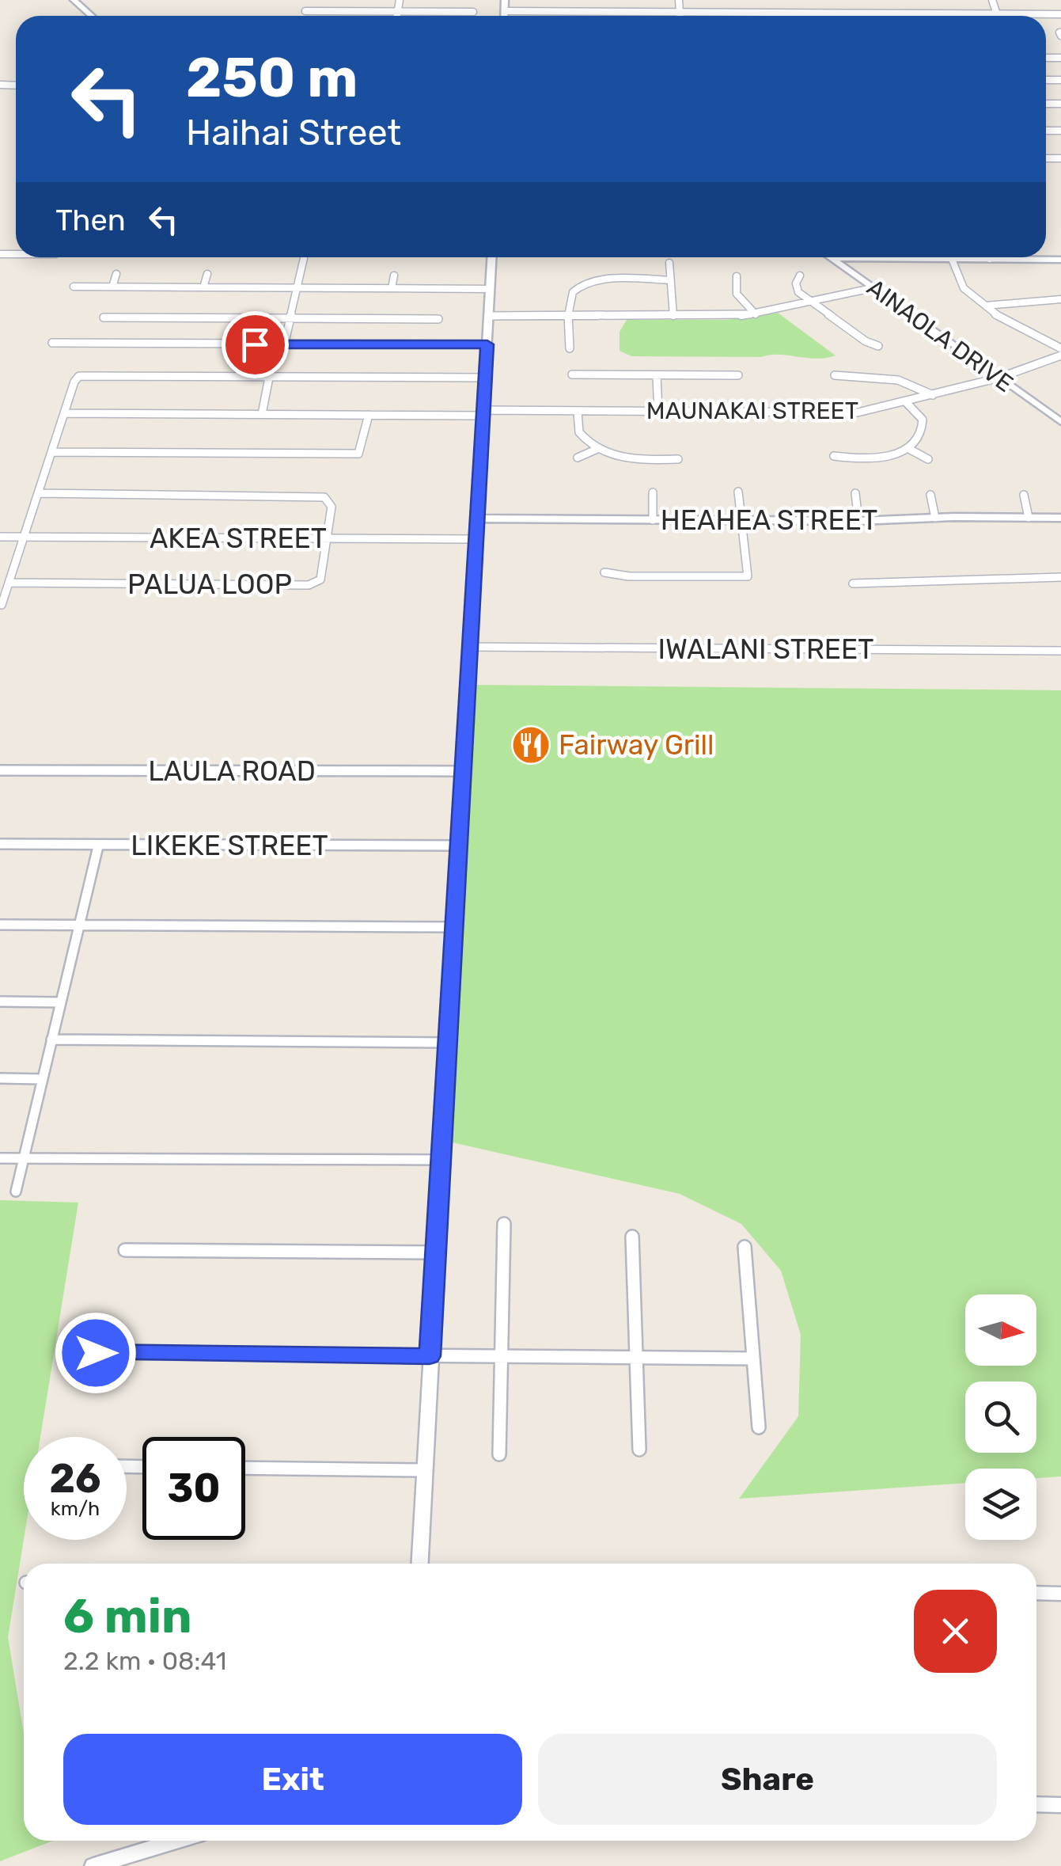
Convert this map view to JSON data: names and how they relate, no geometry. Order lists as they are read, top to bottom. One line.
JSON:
{"streets":{"street":["AINAOLA DRIVE","MAUNAKAI STREET","HEAHEA STREET","AKEA STREET","PALUA LOOP","IWALANI STREET","LAULA ROAD","LIKEKE STREET"]},"crossings":[["AINAOLA DRIVE","MAUNAKAI STREET"],["AKEA STREET","PALUA LOOP"]],"places":{"restaurant":["Fairway Grill"]},"north":"right","page":{"turn":["250 m","Haihai Street"],"then":"Then","speed":"26 km/h","limit":"30","heading":["6 min","2.2 km · 08:41"],"buttons":["Exit","Share"]}}
